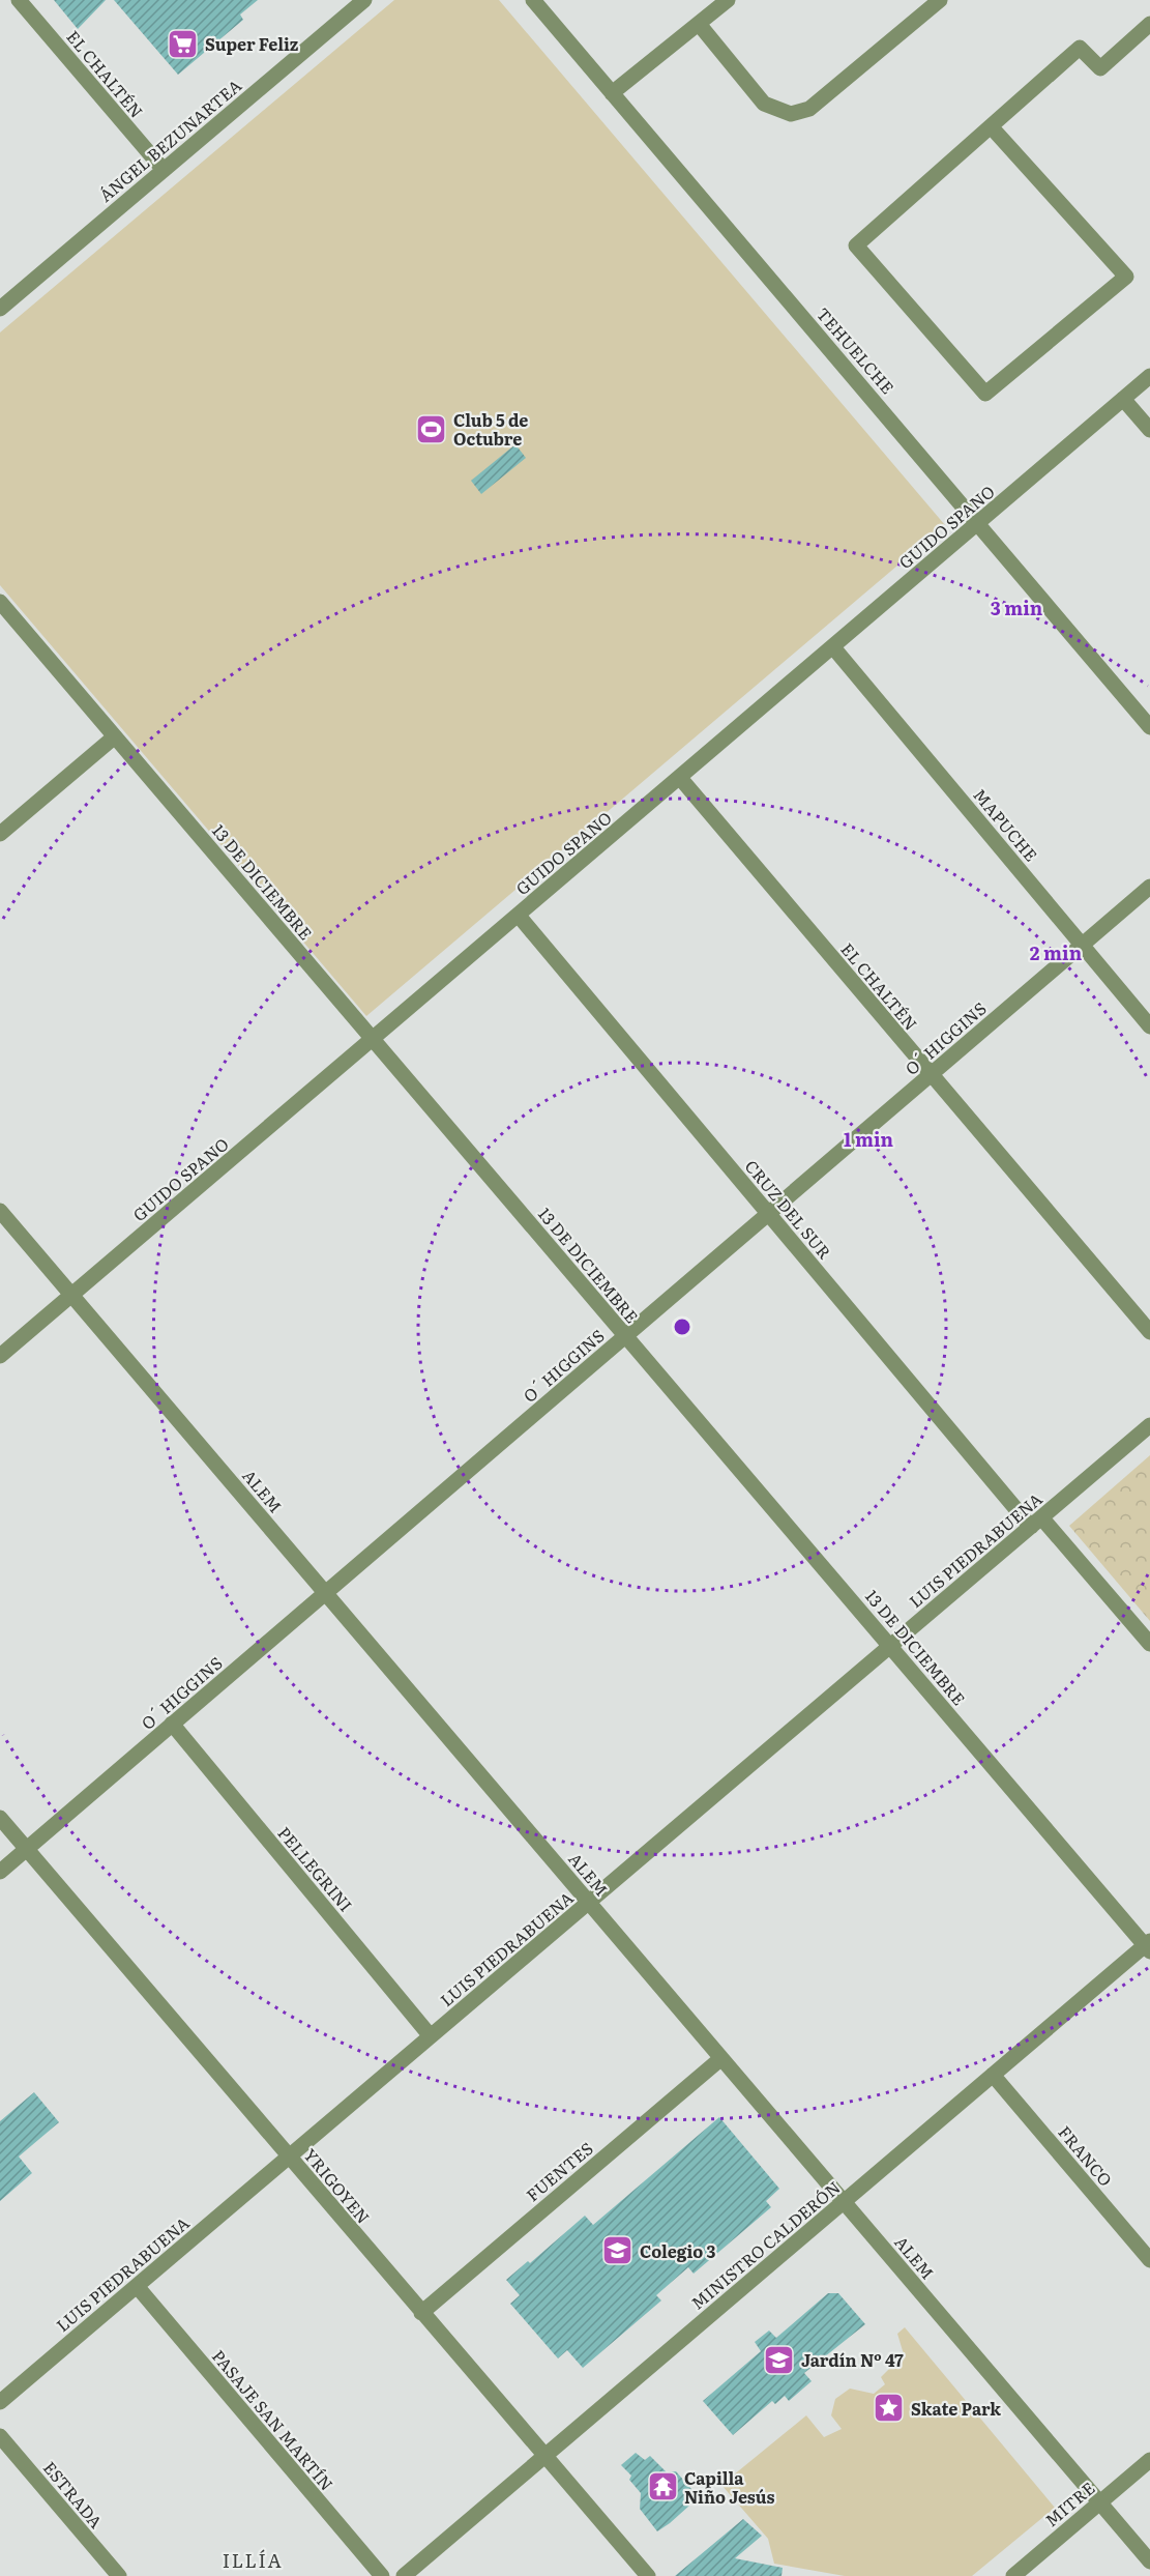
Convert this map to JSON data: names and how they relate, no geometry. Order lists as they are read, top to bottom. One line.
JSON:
{"streets":{"street":["EL CHALTÉN","ÁNGEL BEZUNARTEA","TEHUELCHE","GUIDO SPANO","MAPUCHE","13 DE DICIEMBRE","O´ HIGGINS","CRUZ DEL SUR","ALEM","LUIS PIEDRABUENA","PELLEGRINI","FRANCO","FUENTES","YRIGOYEN","MINISTRO CALDERÓN","PASAJE SAN MARTÍN","ESTRADA","MITRE"]},"crossings":[["EL CHALTÉN","ÁNGEL BEZUNARTEA"],["EL CHALTÉN","GUIDO SPANO"],["EL CHALTÉN","O´ HIGGINS"],["TEHUELCHE","GUIDO SPANO"],["GUIDO SPANO","MAPUCHE"],["GUIDO SPANO","13 DE DICIEMBRE"],["GUIDO SPANO","CRUZ DEL SUR"],["GUIDO SPANO","ALEM"],["MAPUCHE","O´ HIGGINS"],["13 DE DICIEMBRE","O´ HIGGINS"],["13 DE DICIEMBRE","LUIS PIEDRABUENA"],["13 DE DICIEMBRE","MINISTRO CALDERÓN"],["O´ HIGGINS","CRUZ DEL SUR"],["O´ HIGGINS","ALEM"],["O´ HIGGINS","PELLEGRINI"],["O´ HIGGINS","YRIGOYEN"],["CRUZ DEL SUR","LUIS PIEDRABUENA"],["ALEM","LUIS PIEDRABUENA"],["ALEM","FUENTES"],["ALEM","MINISTRO CALDERÓN"],["ALEM","MITRE"],["LUIS PIEDRABUENA","PELLEGRINI"],["LUIS PIEDRABUENA","YRIGOYEN"],["LUIS PIEDRABUENA","PASAJE SAN MARTÍN"],["FRANCO","MINISTRO CALDERÓN"],["FUENTES","YRIGOYEN"],["YRIGOYEN","MINISTRO CALDERÓN"]],"districts":["ILLÍA"],"places":{"supermarket":["Super Feliz"],"sports":["Club 5 de Octubre"],"school or university":["Colegio 3","Jardín Nº 47"],"place":["Skate Park"],"temple":["Capilla Niño Jesús"]},"rings":["3 min","2 min","1 min"]}
